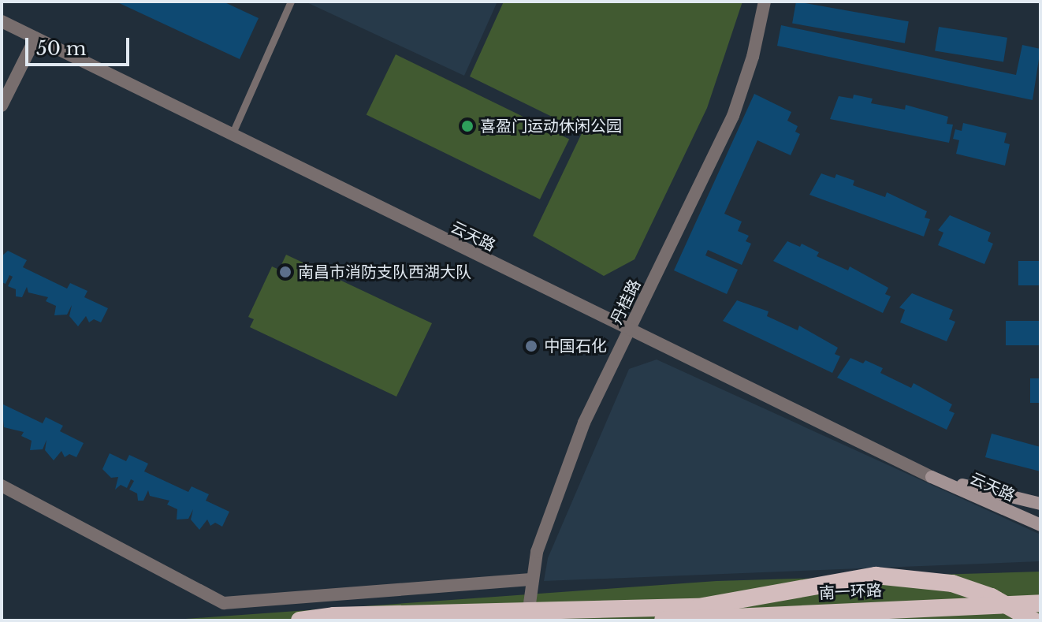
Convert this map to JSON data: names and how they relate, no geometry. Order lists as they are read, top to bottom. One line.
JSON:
{"streets":{"highway":["南一环路"],"main road":["云天路"],"street":["丹桂路"]},"crossings":[["云天路","丹桂路"]],"places":["喜盈门运动休闲公园","南昌市消防支队西湖大队","中国石化"],"scale_bar":"50 m"}
